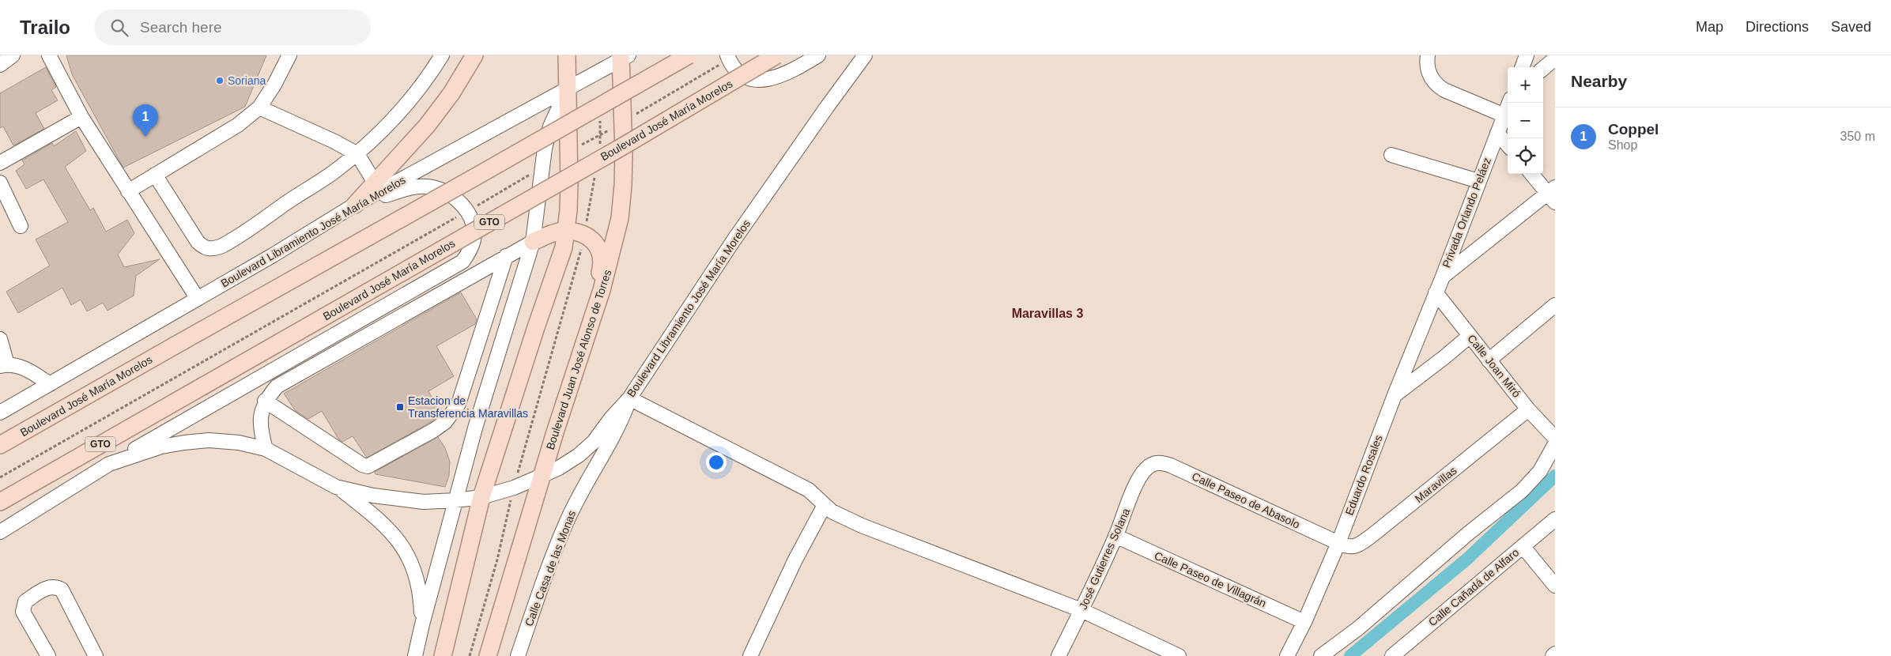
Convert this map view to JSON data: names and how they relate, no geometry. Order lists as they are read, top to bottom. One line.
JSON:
{"streets":{"main road":["Boulevard José María Morelos","GTO","Boulevard Juan José Alonso de Torres"],"street":["Privada Orlando Peláez","Boulevard Libramiento José María Morelos","Calle Joan Miró","Eduardo Rosales","Maravillas","Calle Paseo de Abasolo","José Gutierres Solana","Calle Casa de las Monas","Calle Paseo de Villagrán","Calle Cañadá de Alfaro"]},"crossings":[["Privada Orlando Peláez","Calle Joan Miró"],["Privada Orlando Peláez","Eduardo Rosales"],["Boulevard Libramiento José María Morelos","Boulevard Juan José Alonso de Torres"],["Boulevard Libramiento José María Morelos","Calle Casa de las Monas"],["Calle Joan Miró","Eduardo Rosales"],["Calle Joan Miró","Maravillas"],["Eduardo Rosales","Maravillas"],["Eduardo Rosales","Calle Paseo de Abasolo"],["Eduardo Rosales","Calle Paseo de Villagrán"],["Maravillas","Calle Paseo de Abasolo"],["Calle Paseo de Abasolo","José Gutierres Solana"],["José Gutierres Solana","Calle Paseo de Villagrán"]],"districts":["Maravillas 3"],"places":{"other":["Soriana"],"transit":["Estacion de Transferencia Maravillas"]},"page":{"header":"Trailo","search":"Search here","nav":["Map","Directions","Saved"],"heading":"Nearby","map_buttons":["+","−"],"pins":"1","list":[{"mark":"1","name":"Coppel","note":"Shop","value":"350 m"}]}}
